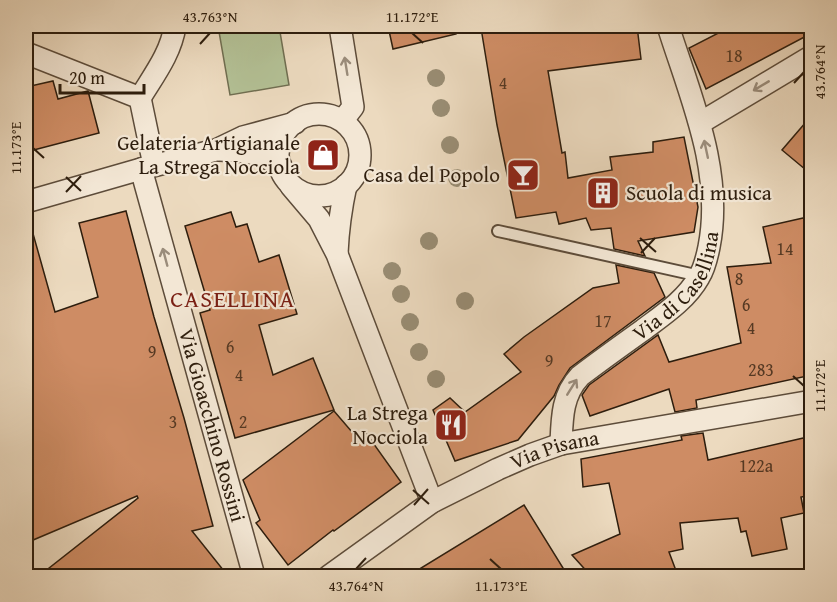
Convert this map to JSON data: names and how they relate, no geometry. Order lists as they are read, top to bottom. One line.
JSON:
{"streets":{"street":["Via di Casellina","Via Gioacchino Rossini","Via Pisana"]},"crossings":[["Via di Casellina","Via Pisana"]],"one_way":["Via di Casellina"],"districts":["CASELLINA"],"places":{"shop":["Gelateria Artigianale La Strega Nocciola"],"bar":["Casa del Popolo"],"building":["Scuola di musica"],"restaurant":["La Strega Nocciola"]},"house_numbers":["18","4","14","8","6","17","4","6","9","9","283","4","3","2","122a"],"scale_bar":"20 m","coordinates":["43.763°N","11.172°E","43.764°N","11.173°E"]}
